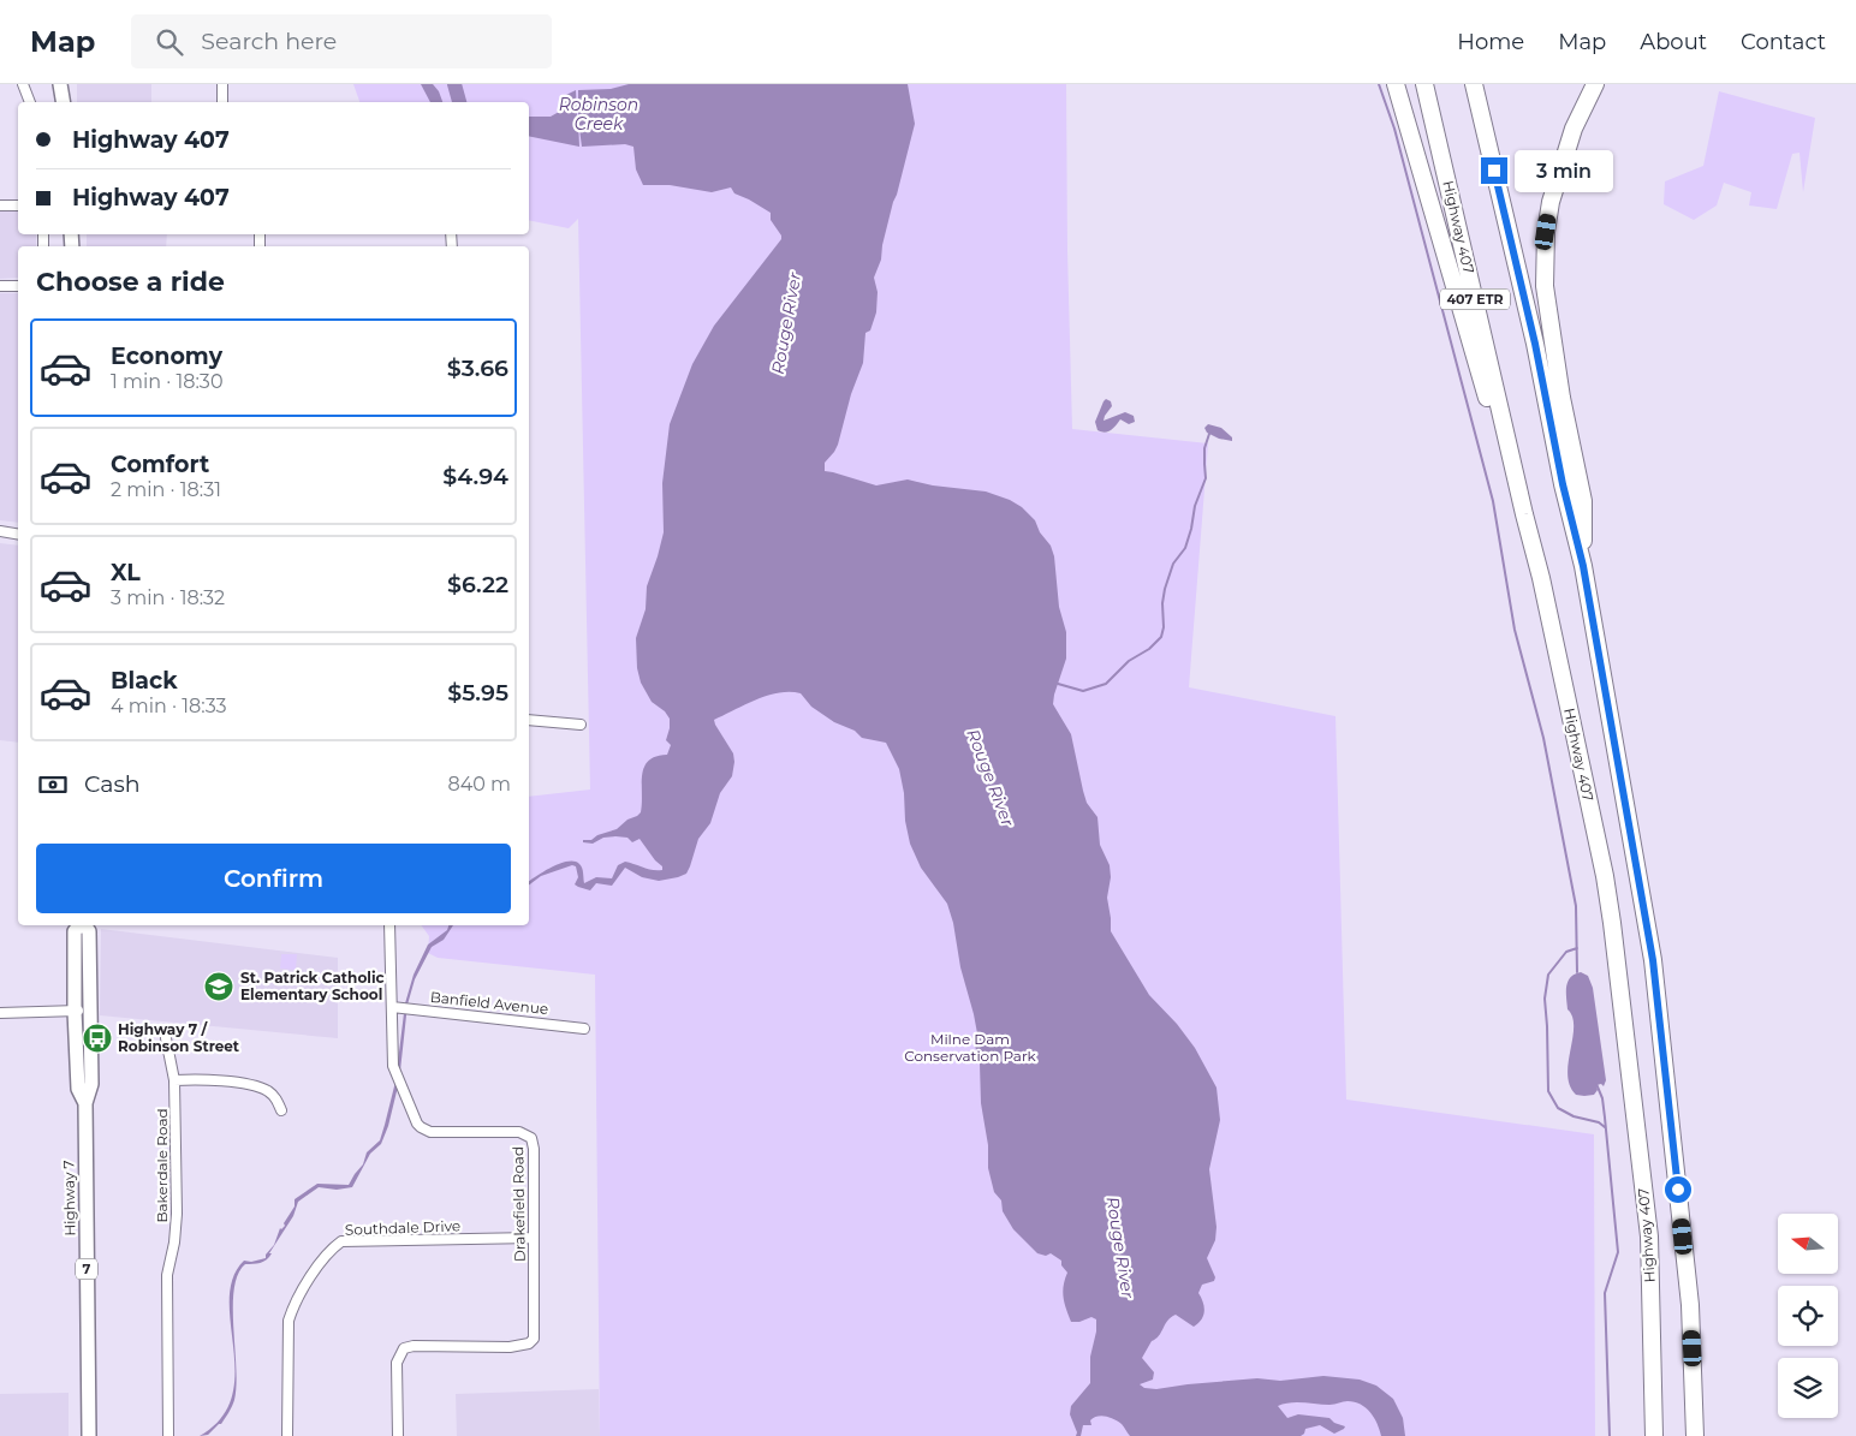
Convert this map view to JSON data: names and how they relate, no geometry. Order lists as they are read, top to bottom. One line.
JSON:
{"streets":{"highway":["Highway 407","407 ETR"],"main road":["Highway 7","7"],"street":["Banfield Avenue","Bakerdale Road","Drakefield Road","Southdale Drive"]},"crossings":[["Banfield Avenue","Drakefield Road"],["Drakefield Road","Southdale Drive"]],"water":["Robinson Creek","Rouge River"],"parks":["Milne Dam Conservation Park"],"places":{"school or university":["St. Patrick Catholic Elementary School"],"bus stop":["Highway 7 / Robinson Street"]},"north":"left","page":{"header":"Map","search":"Search here","nav":["Home","Map","About","Contact"],"banner":["Highway 407","Highway 407"],"bubble":"3 min","heading":"Choose a ride","list":[{"name":"Economy","note":"1 min · 18:30","value":"$3.66"},{"name":"Comfort","note":"2 min · 18:31","value":"$4.94"},{"name":"XL","note":"3 min · 18:32","value":"$6.22"},{"name":"Black","note":"4 min · 18:33","value":"$5.95"}],"pay":["Cash","840 m"],"buttons":"Confirm"}}
